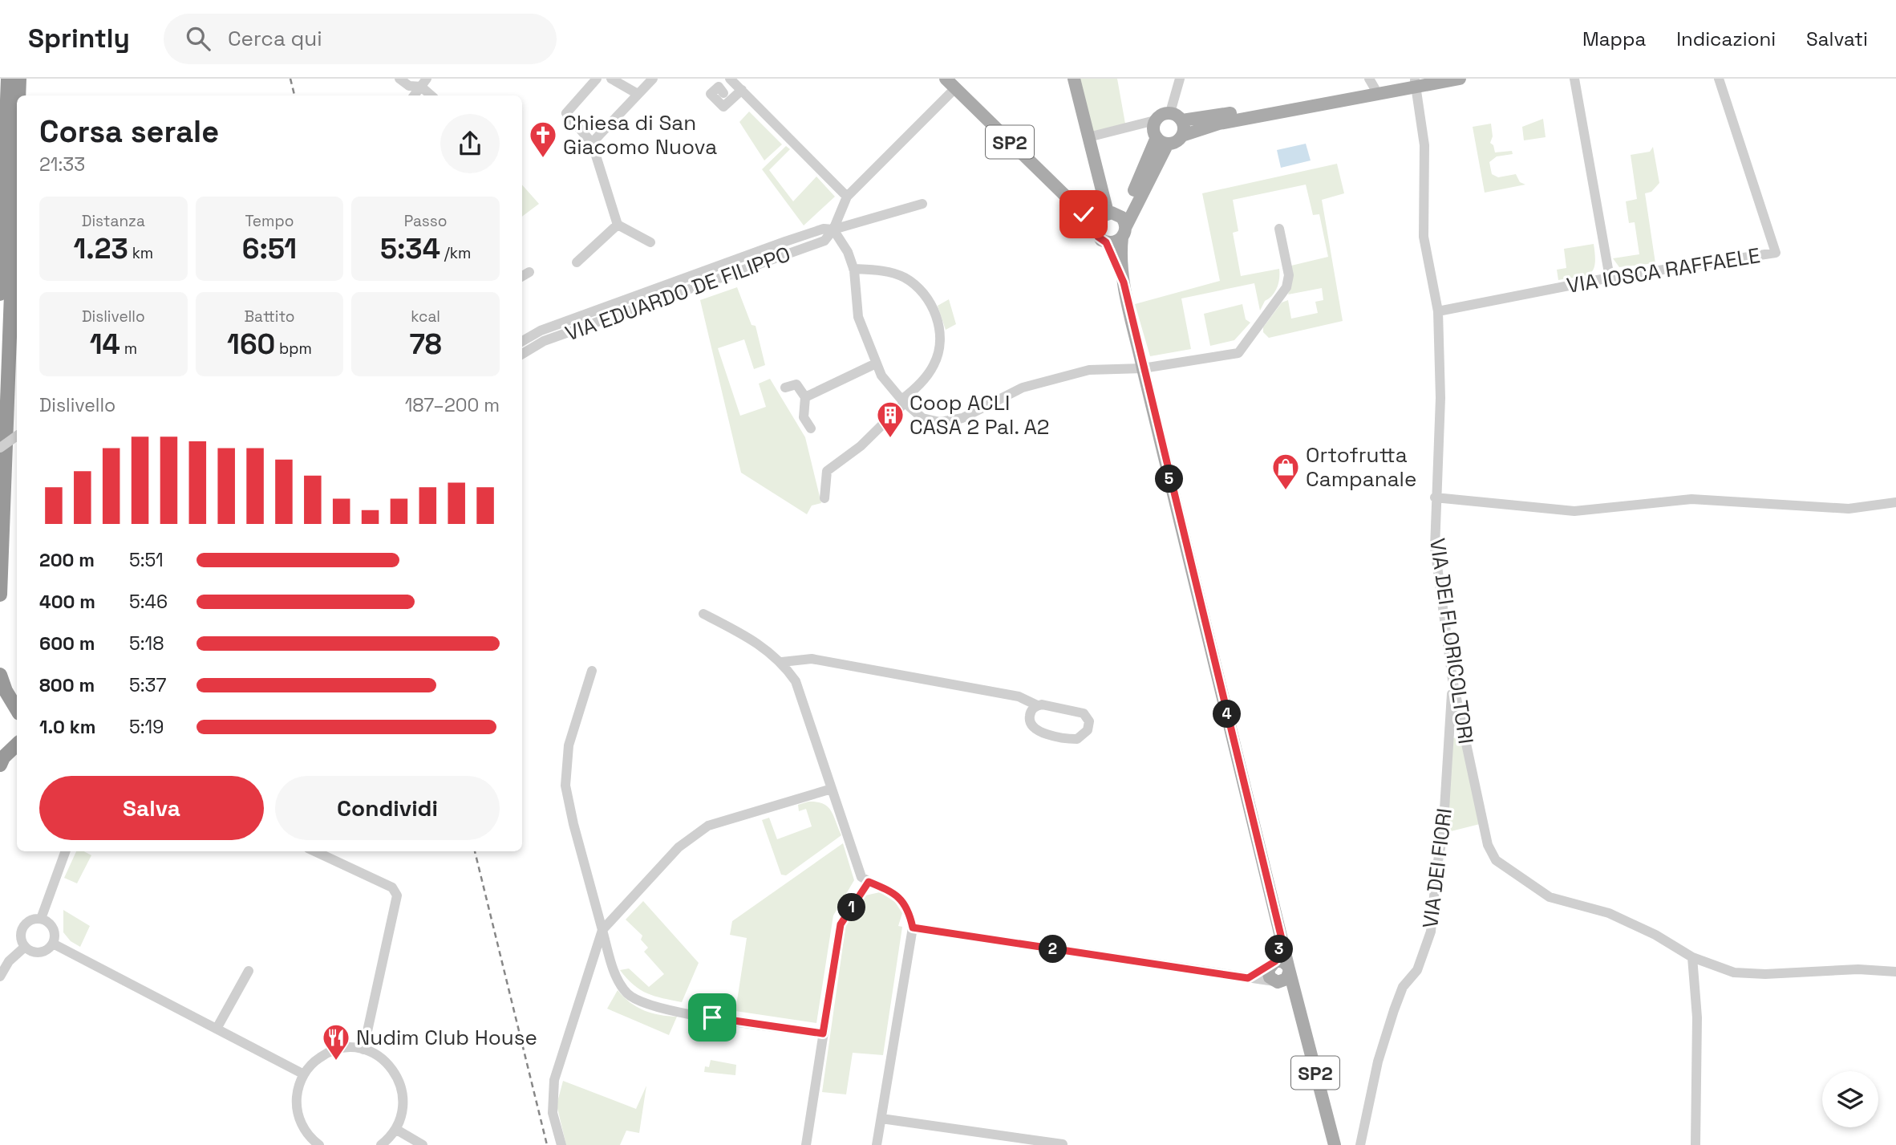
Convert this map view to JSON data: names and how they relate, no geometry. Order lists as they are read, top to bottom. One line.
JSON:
{"streets":{"main road":["SP2"],"street":["VIA IOSCA RAFFAELE","VIA EDUARDO DE FILIPPO","VIA DEI FLORICOLTORI","VIA DEI FIORI"]},"crossings":[["VIA IOSCA RAFFAELE","VIA DEI FLORICOLTORI"],["VIA DEI FLORICOLTORI","VIA DEI FIORI"]],"places":{"church":["Chiesa di San Giacomo Nuova"],"building":["Coop ACLI CASA 2 Pal. A2"],"shop":["Ortofrutta Campanale"],"restaurant":["Nudim Club House"]},"page":{"header":"Sprintly","search":"Cerca qui","nav":["Mappa","Indicazioni","Salvati"],"heading":["Corsa serale","21:33"],"stats":[["Distanza","1.23 km"],["Tempo","6:51"],["Passo","5:34 /km"],["Dislivello","14 m"],["Battito","160 bpm"],["kcal","78"]],"chart":["Dislivello","187–200 m"],"pins":["5","4","1","2","3"],"list":[{"name":"200 m","note":"5:51"},{"name":"400 m","note":"5:46"},{"name":"600 m","note":"5:18"},{"name":"800 m","note":"5:37"},{"name":"1.0 km","note":"5:19"}],"buttons":["Salva","Condividi"]}}
